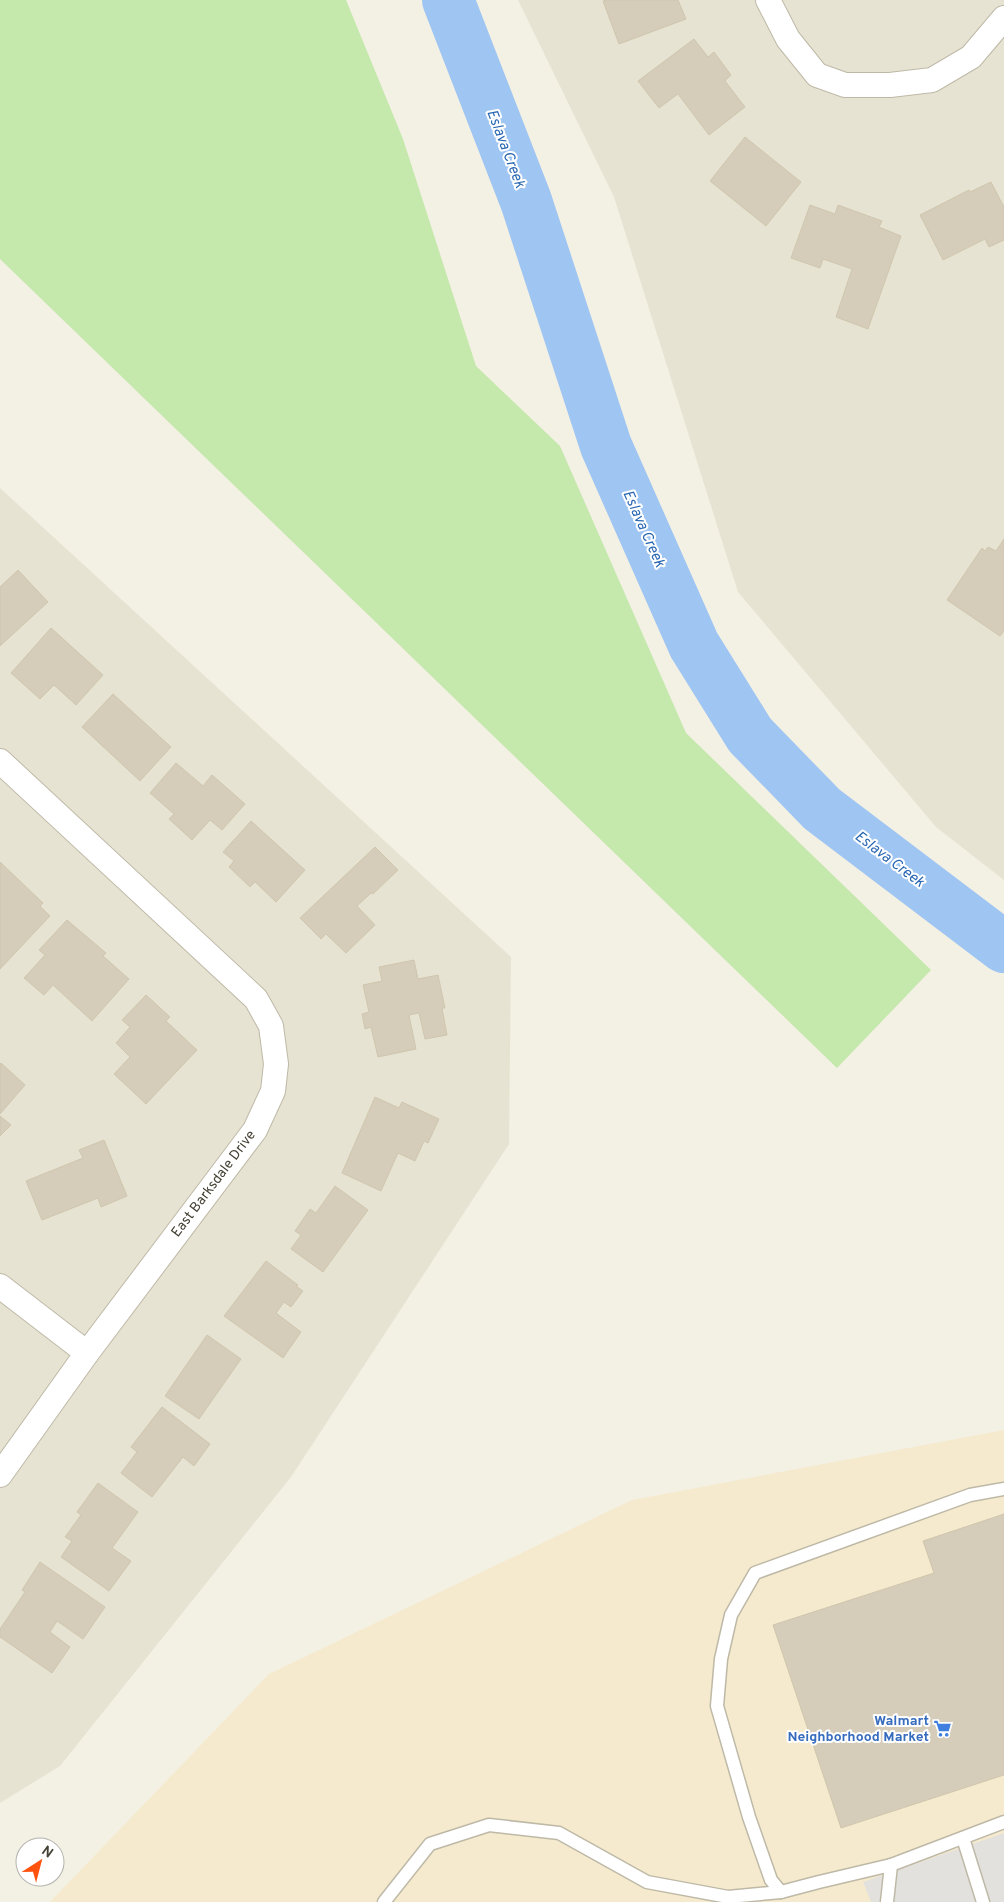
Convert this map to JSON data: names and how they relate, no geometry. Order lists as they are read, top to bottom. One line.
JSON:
{"streets":{"street":["East Barksdale Drive"]},"water":["Eslava Creek"],"places":{"supermarket":["Walmart Neighborhood Market"]},"north":"top right"}
